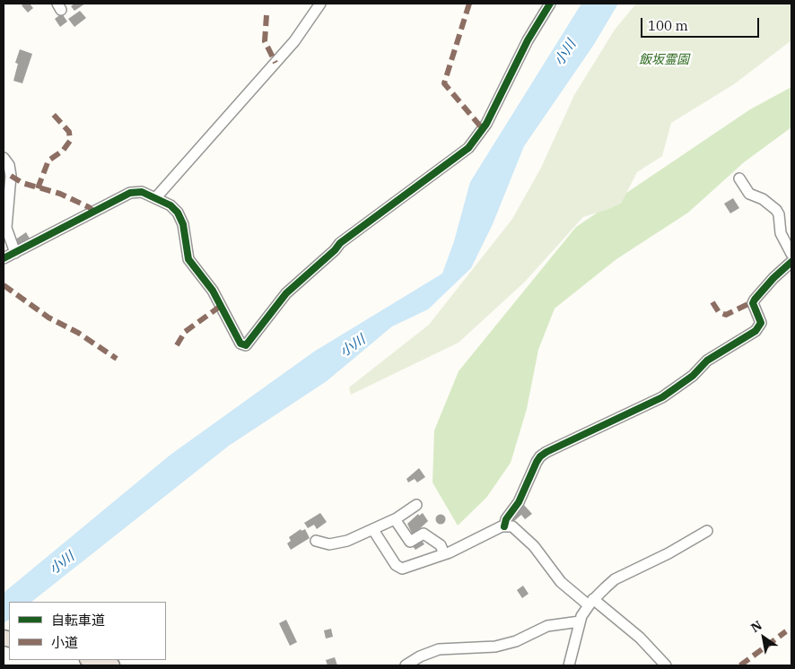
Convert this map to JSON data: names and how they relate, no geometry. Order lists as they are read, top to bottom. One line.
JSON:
{"water":["小川"],"parks":["飯坂霊園"],"legend":["自転車道","小道"],"scale_bar":"100 m","north":"top left"}
